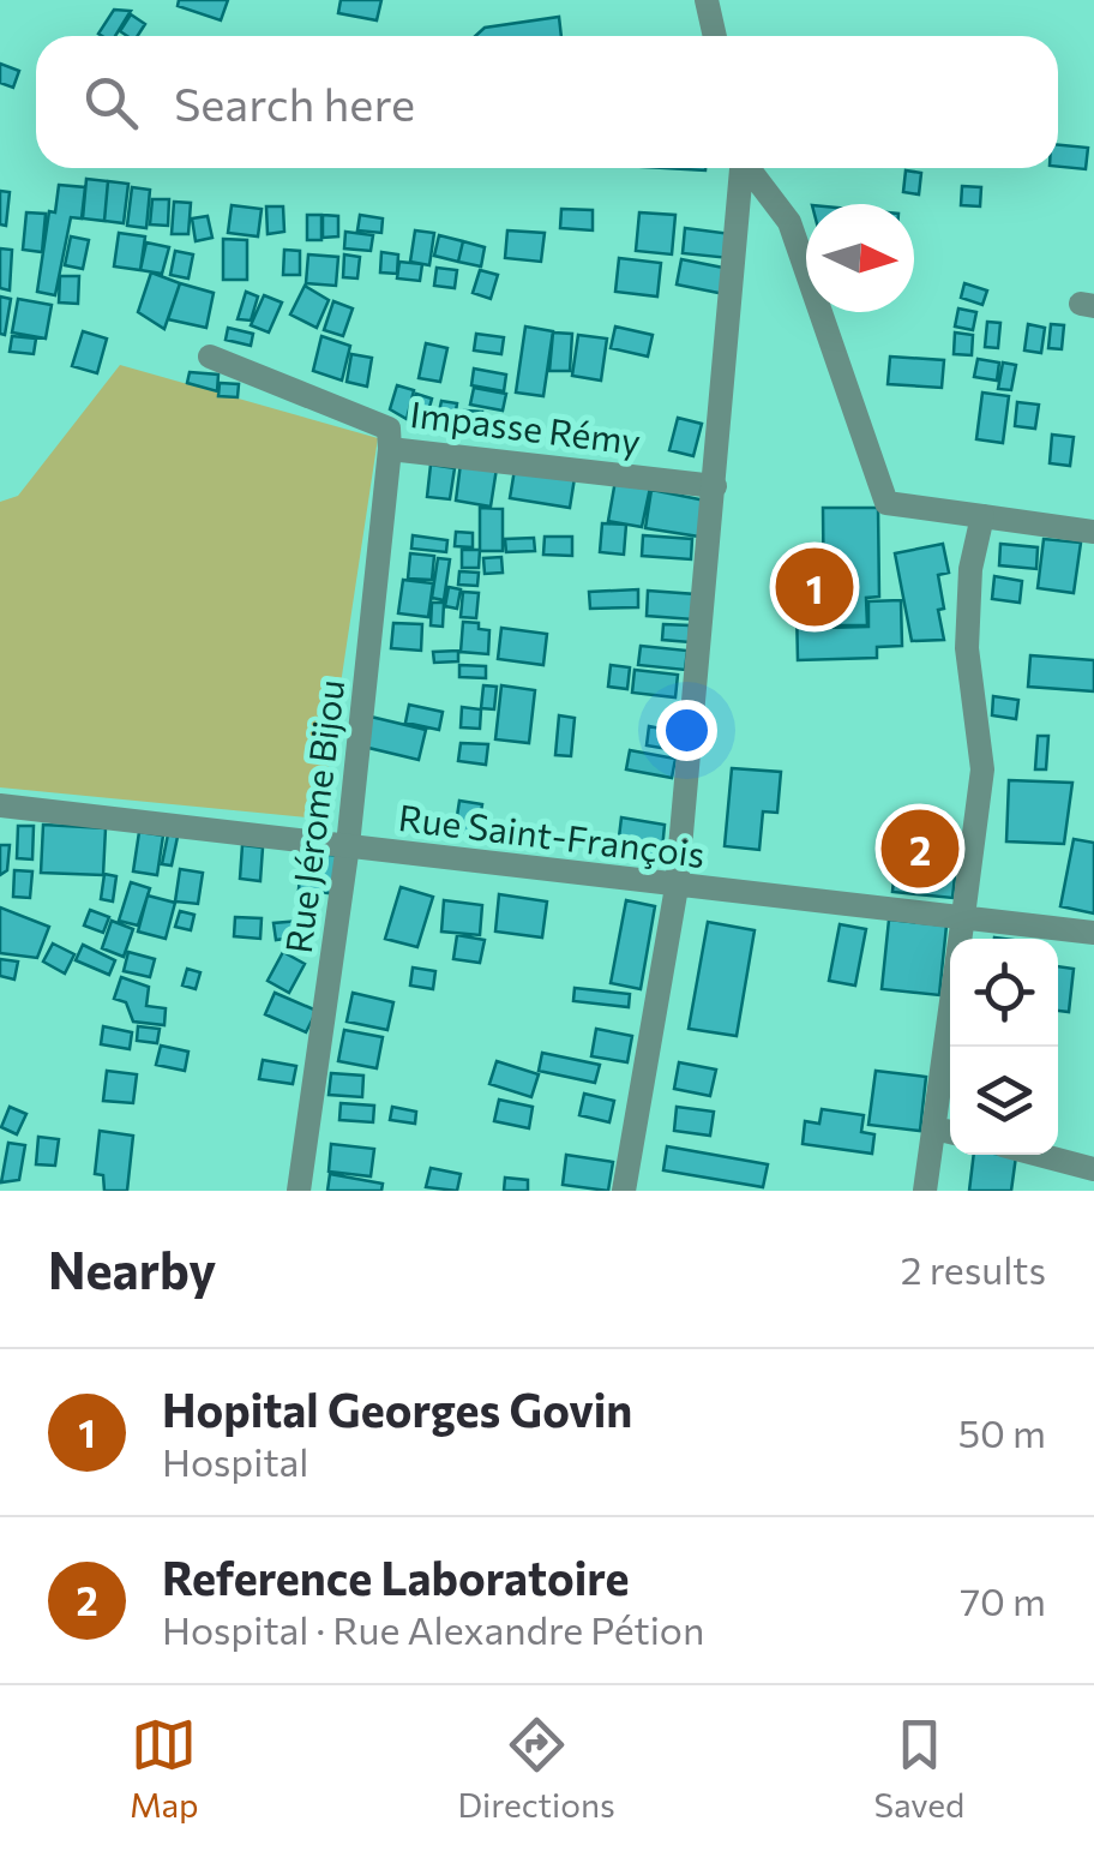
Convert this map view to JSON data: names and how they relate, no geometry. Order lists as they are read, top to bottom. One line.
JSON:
{"streets":{"street":["Impasse Rémy","Rue Jérome Bijou","Rue Saint-François"]},"crossings":[["Impasse Rémy","Rue Jérome Bijou"],["Rue Jérome Bijou","Rue Saint-François"]],"north":"right","page":{"search":"Search here","pins":["1","2"],"heading":["Nearby","2 results"],"list":[{"mark":"1","name":"Hopital Georges Govin","note":"Hospital","value":"50 m"},{"mark":"2","name":"Reference Laboratoire","note":"Hospital · Rue Alexandre Pétion","value":"70 m"}],"nav":["Map","Directions","Saved"]}}
